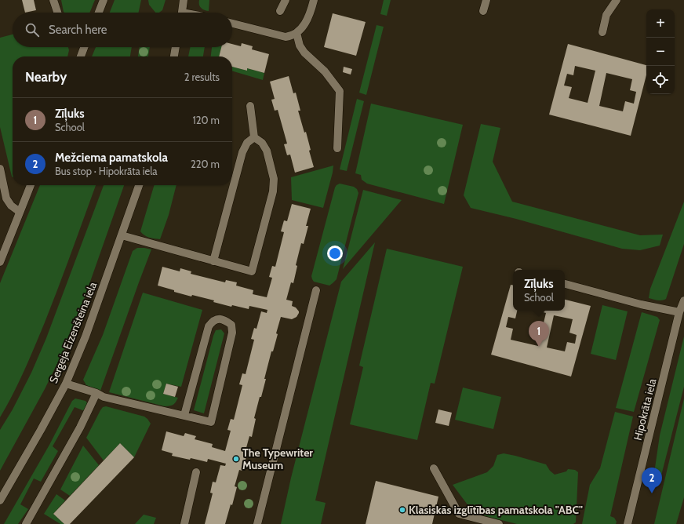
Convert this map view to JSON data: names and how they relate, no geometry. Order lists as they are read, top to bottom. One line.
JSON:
{"streets":{"street":["Sergeja Eizenšteina iela","Hipokrāta iela"]},"places":["The Typewriter Museum","Klasiskās izglītības pamatskola \"ABC\""],"page":{"map_buttons":["+","−"],"search":"Search here","heading":["Nearby","2 results"],"list":[{"mark":"1","name":"Zīļuks","note":"School","value":"120 m"},{"mark":"2","name":"Mežciema pamatskola","note":"Bus stop · Hipokrāta iela","value":"220 m"}],"popup":["Zīļuks","School"],"pins":["1","2"]}}
